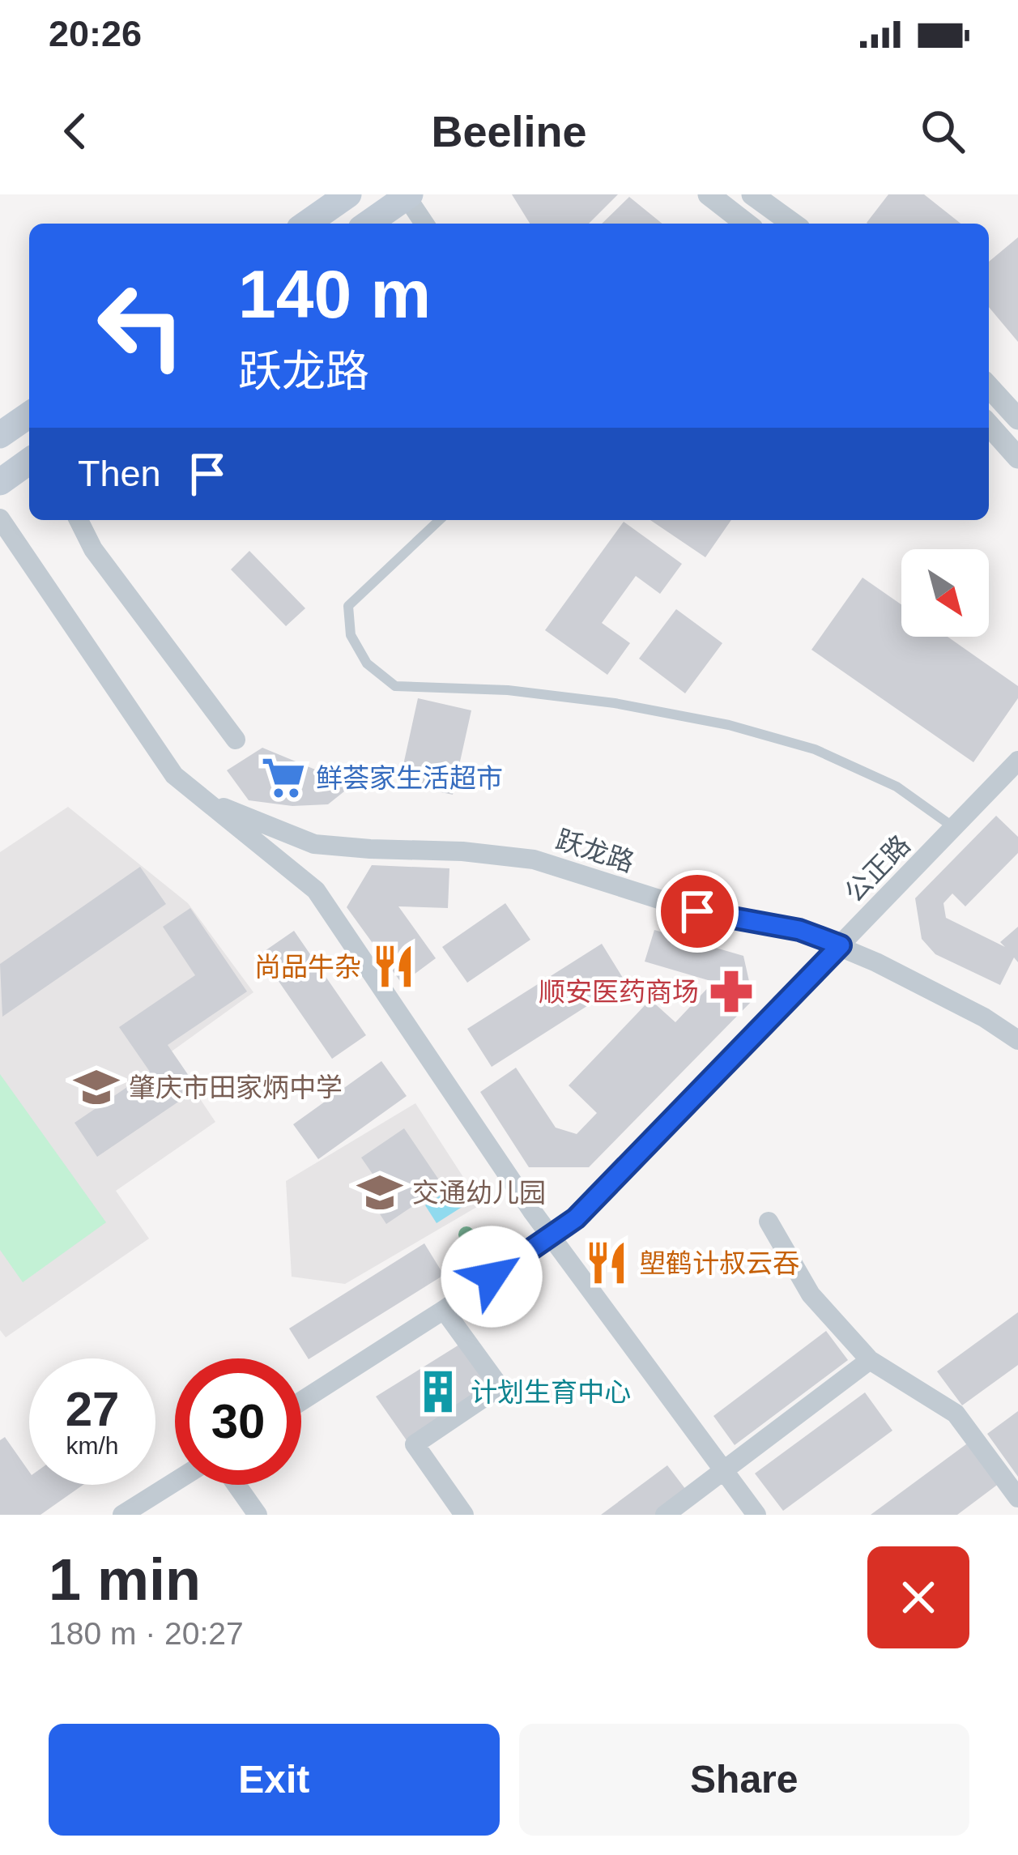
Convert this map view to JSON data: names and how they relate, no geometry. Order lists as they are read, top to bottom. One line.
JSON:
{"streets":{"street":["跃龙路","公正路"]},"crossings":[["跃龙路","公正路"]],"places":{"supermarket":["鲜荟家生活超市"],"restaurant":["尚品牛杂","塱鹤计叔云吞"],"pharmacy":["顺安医药商场"],"school or university":["肇庆市田家炳中学","交通幼儿园"],"building":["计划生育中心"]},"north":"bottom right","page":{"status":"20:26","header":"Beeline","turn":["140 m","跃龙路"],"then":"Then","speed":"27 km/h","limit":"30","heading":["1 min","180 m · 20:27"],"buttons":["Exit","Share"]}}
